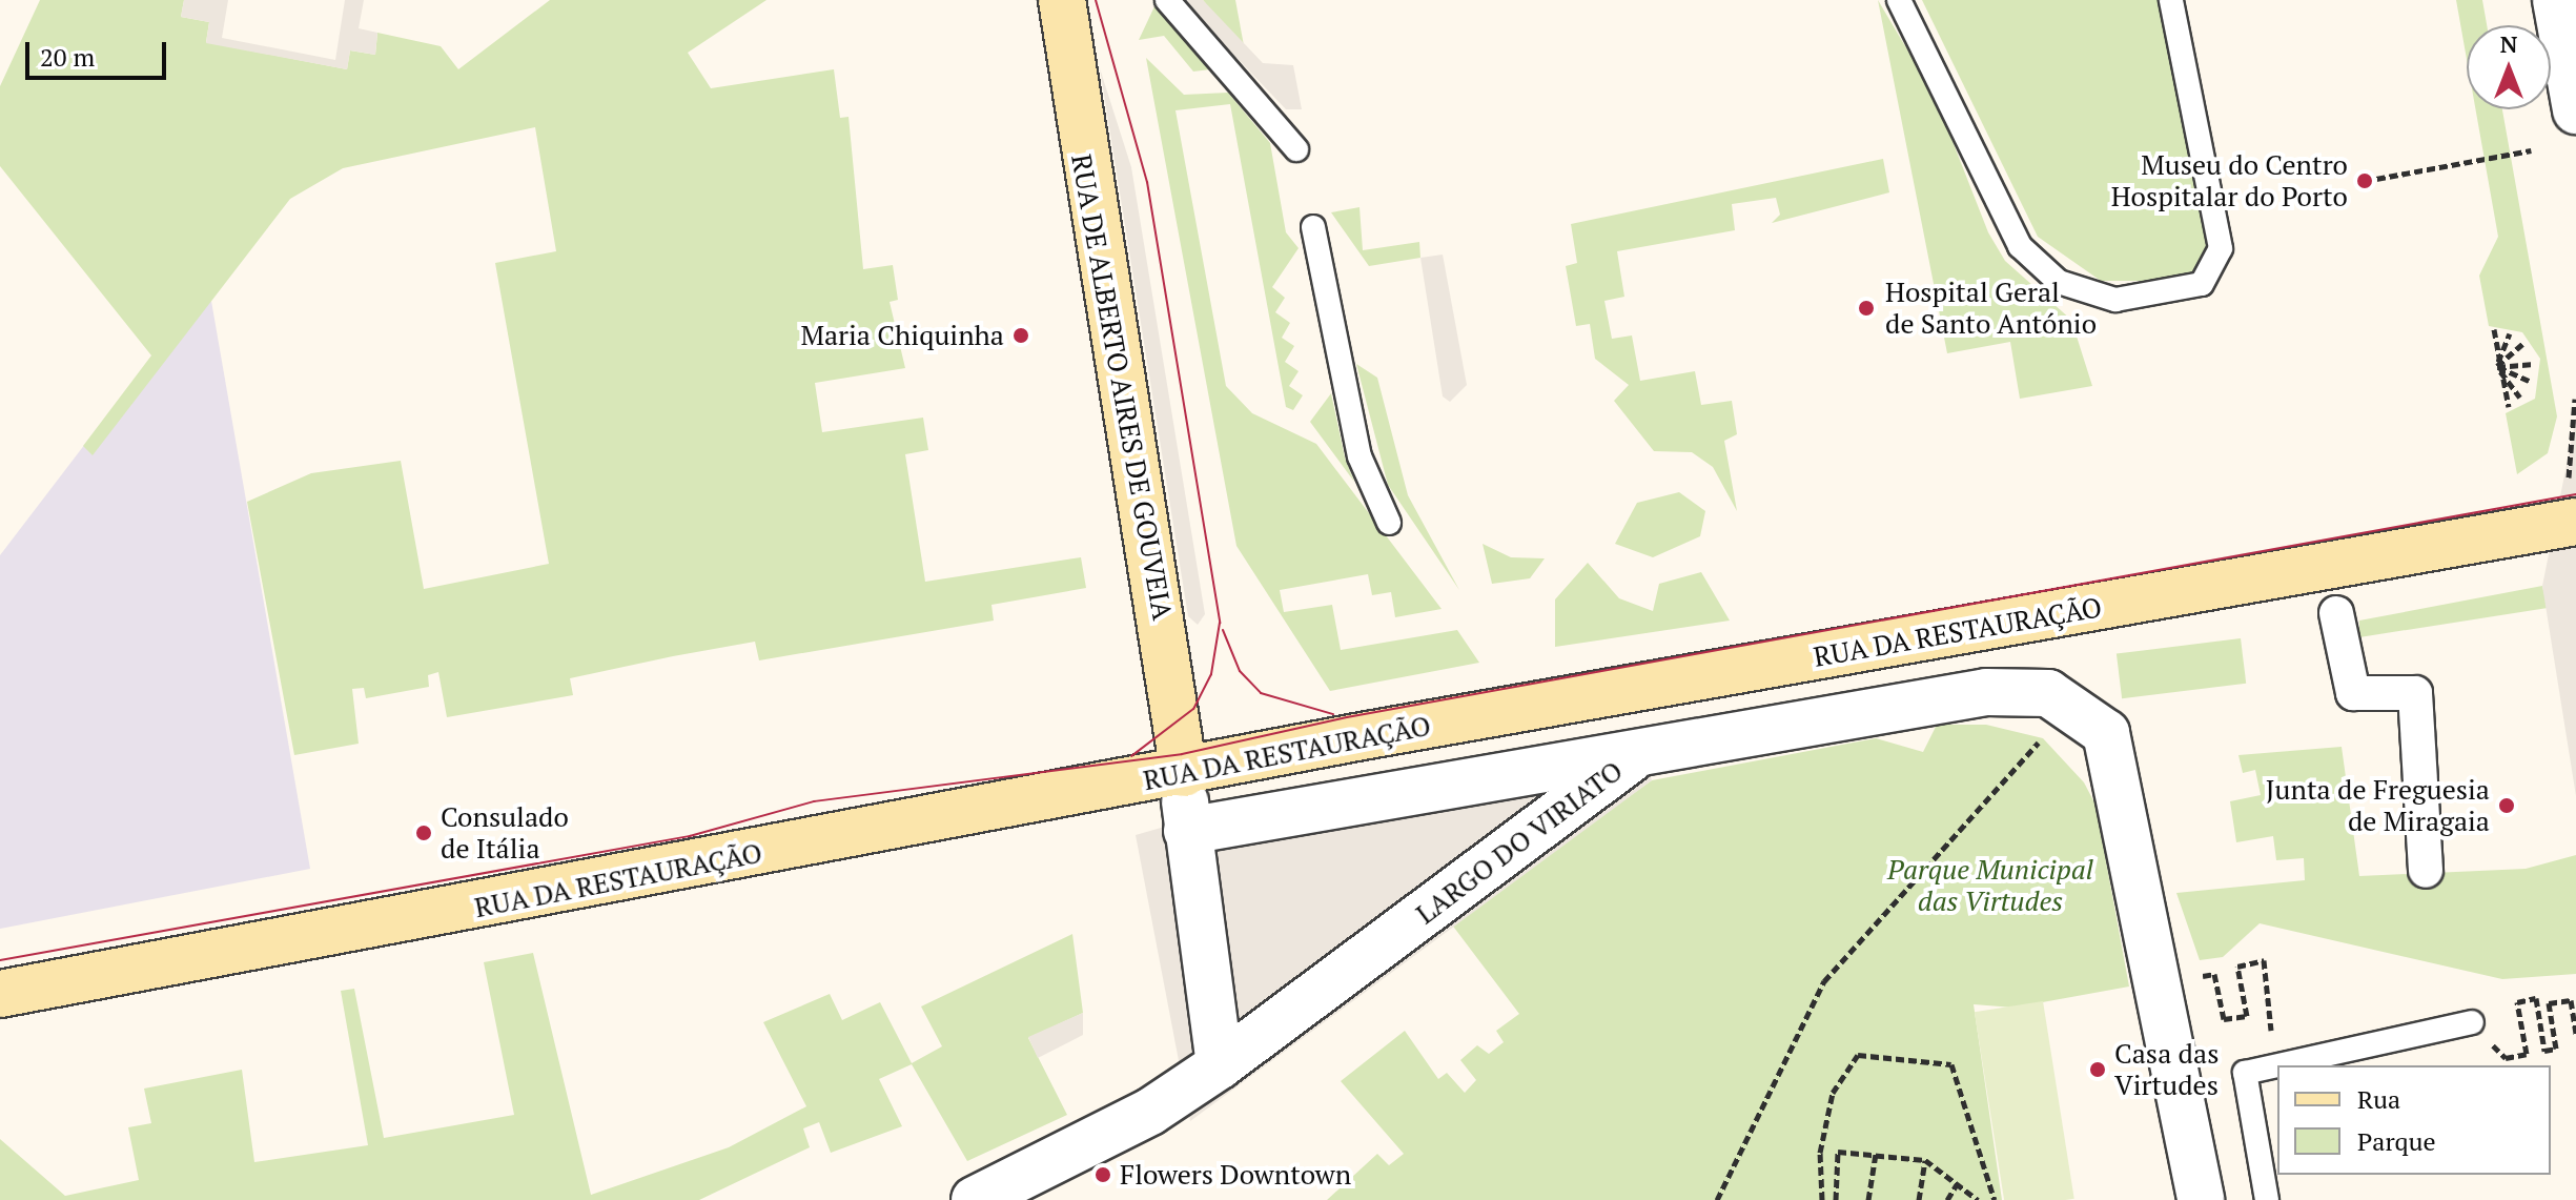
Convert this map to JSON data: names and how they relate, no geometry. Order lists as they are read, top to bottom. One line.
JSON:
{"streets":{"main road":["RUA DE ALBERTO AIRES DE GOUVEIA","RUA DA RESTAURAÇÃO"],"street":["LARGO DO VIRIATO"]},"crossings":[["RUA DE ALBERTO AIRES DE GOUVEIA","RUA DA RESTAURAÇÃO"]],"parks":["Parque Municipal das Virtudes"],"places":["Museu do Centro Hospitalar do Porto","Hospital Geral de Santo António","Maria Chiquinha","Junta de Freguesia de Miragaia","Consulado de Itália","Casa das Virtudes","Flowers Downtown"],"legend":["Rua","Parque"],"scale_bar":"20 m","north":"top"}
